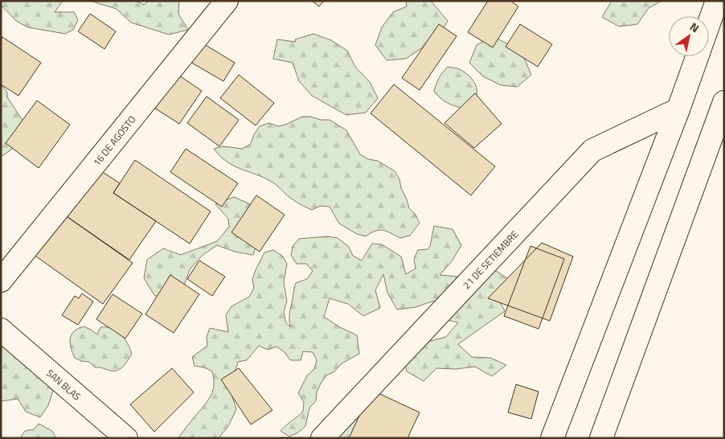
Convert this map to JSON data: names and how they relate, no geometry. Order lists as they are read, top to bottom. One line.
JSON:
{"streets":{"main road":["16 DE AGOSTO","21 DE SETIEMBRE","SAN BLAS"]},"north":"top right"}
